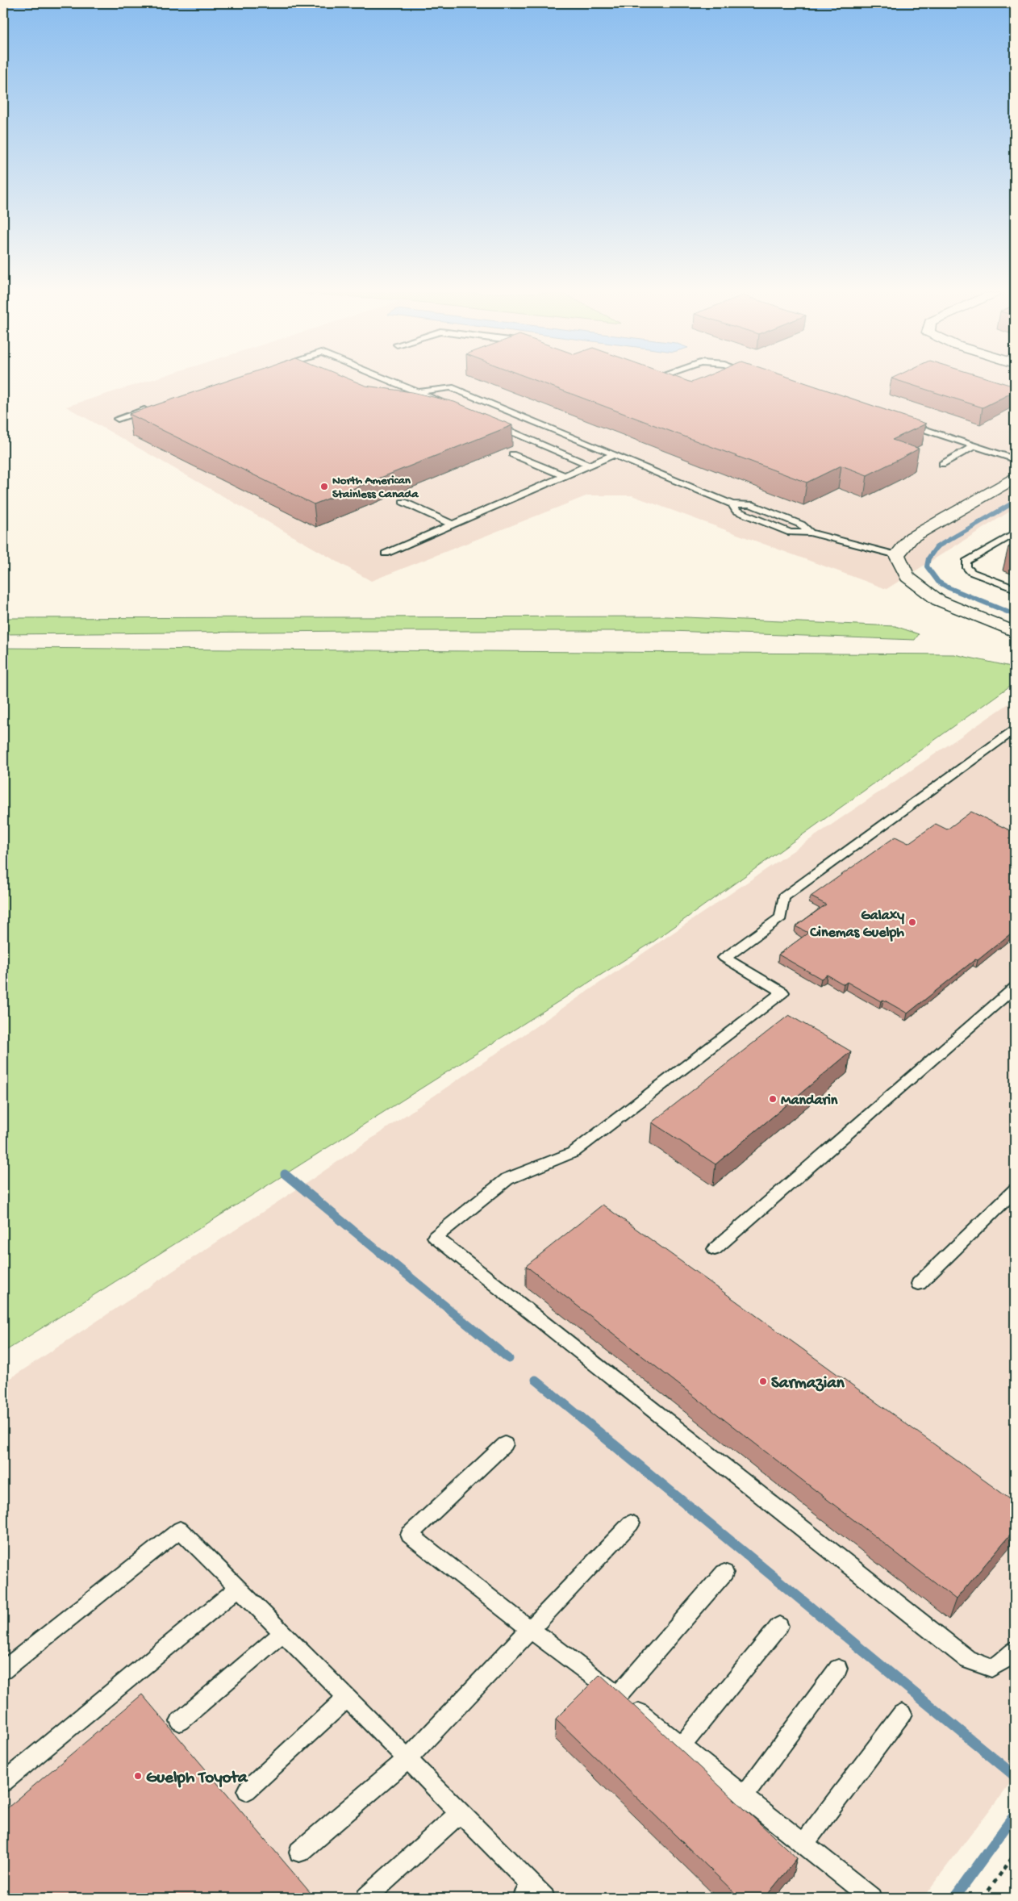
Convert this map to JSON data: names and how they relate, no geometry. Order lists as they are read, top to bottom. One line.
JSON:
{"places":["North American Stainless Canada","Galaxy Cinemas Guelph","Mandarin","Sarmazian","Guelph Toyota"]}
